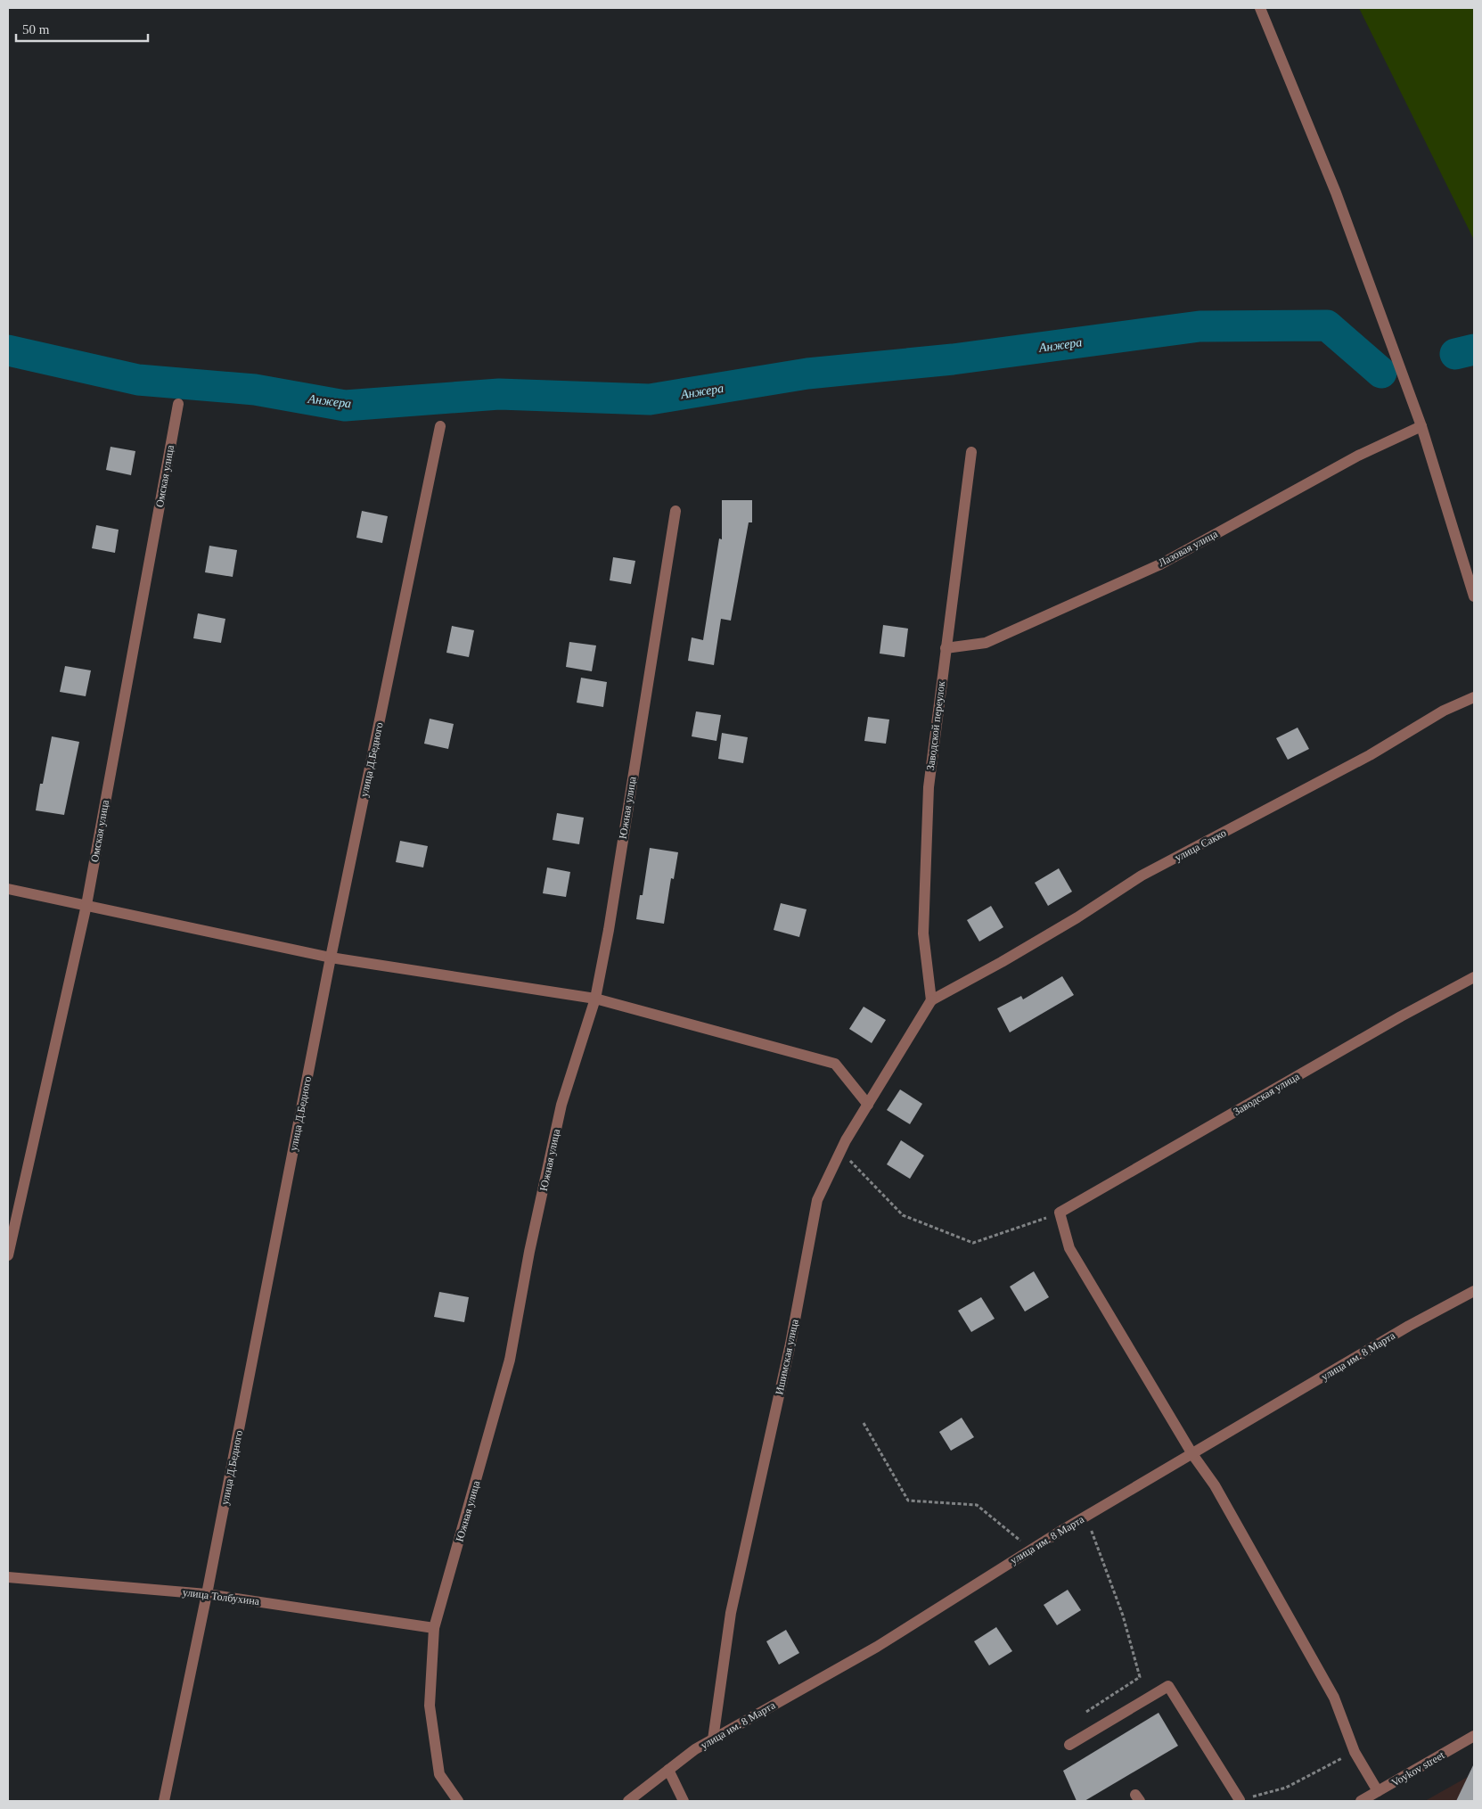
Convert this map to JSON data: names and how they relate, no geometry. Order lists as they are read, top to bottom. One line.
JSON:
{"streets":{"street":["Омская улица","Лазовая улица","Заводской переулок","улица Д.Бедного","Южная улица","улица Сакко","Заводская улица","улица им. 8 Марта","Ишимская улица","улица Толбухина","Voykov street"]},"crossings":[["Лазовая улица","Заводской переулок"],["Заводской переулок","улица Сакко"],["Заводской переулок","Ишимская улица"],["улица Д.Бедного","улица Толбухина"],["Южная улица","улица Толбухина"],["улица Сакко","Ишимская улица"],["улица им. 8 Марта","Ишимская улица"]],"water":["Анжера"],"scale_bar":"50 m"}
